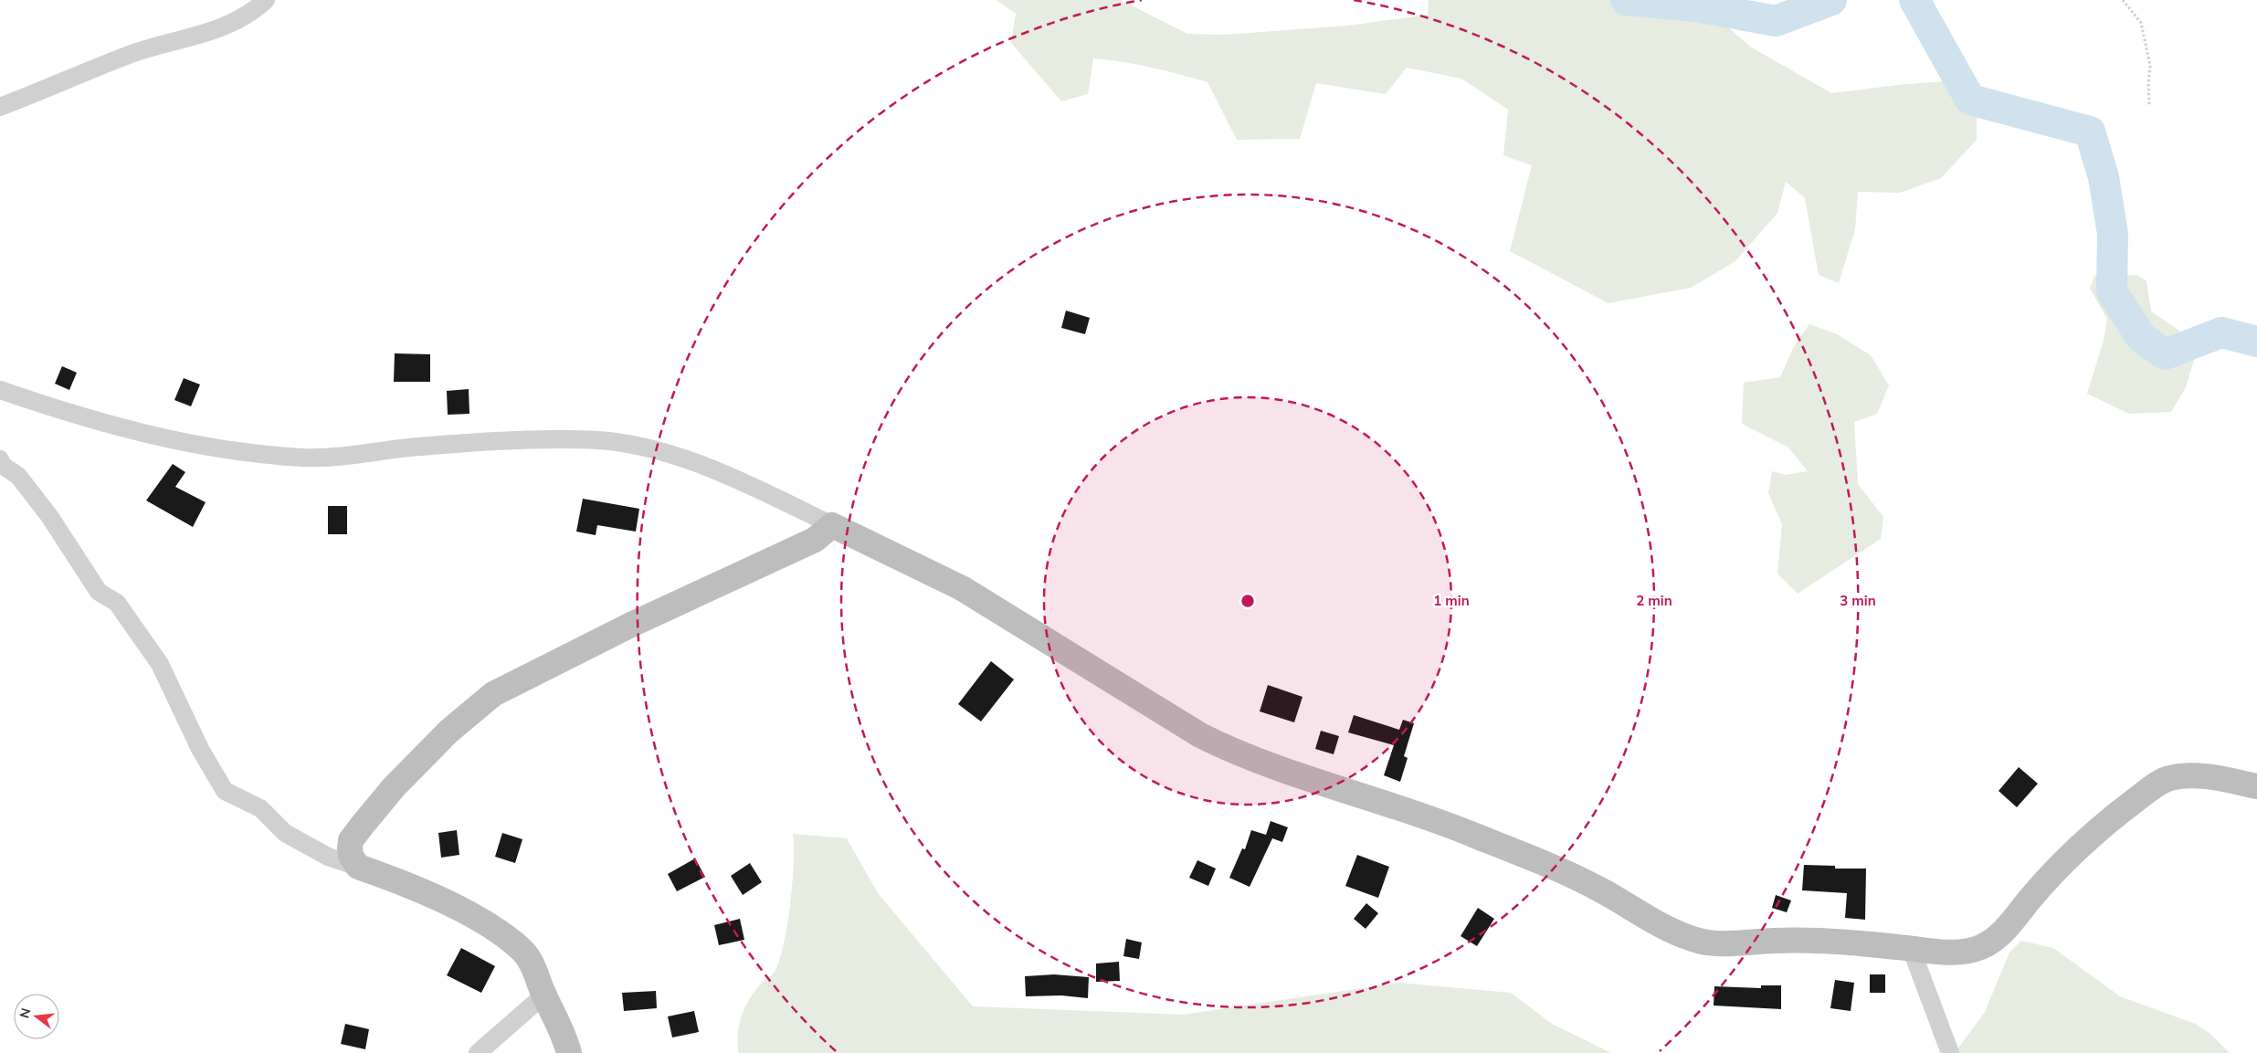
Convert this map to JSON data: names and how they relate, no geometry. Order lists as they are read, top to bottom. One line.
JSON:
{"north":"left","rings":["1 min","2 min","3 min"]}
